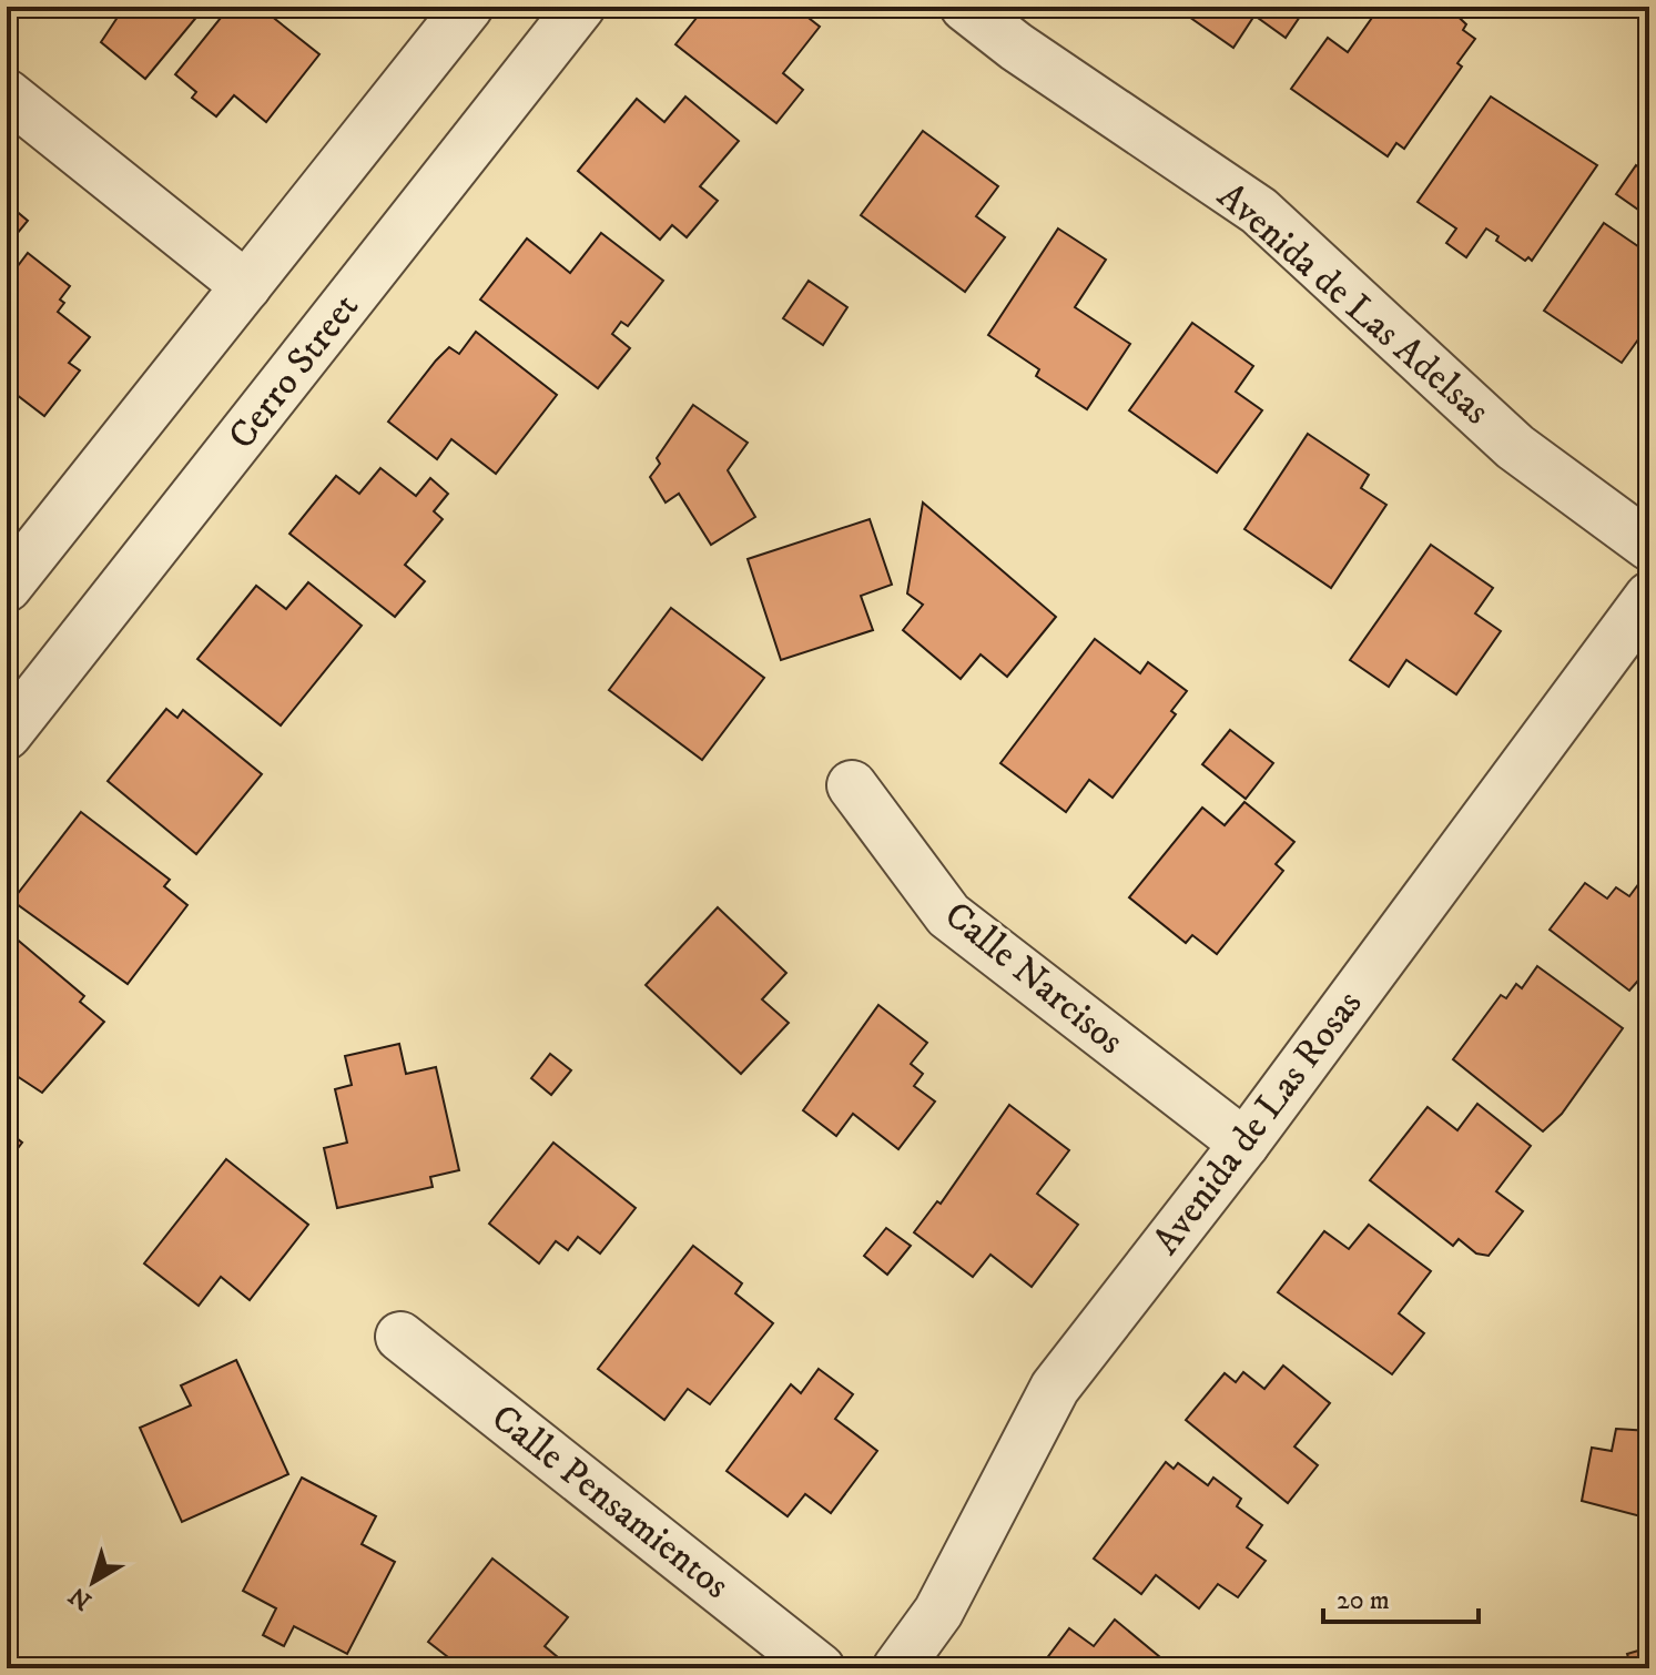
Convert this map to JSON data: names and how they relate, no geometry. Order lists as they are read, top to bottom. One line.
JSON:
{"streets":{"street":["Avenida de Las Adelsas","Cerro Street","Calle Narcisos","Avenida de Las Rosas","Calle Pensamientos"]},"crossings":[["Calle Narcisos","Avenida de Las Rosas"]],"scale_bar":"20 m","north":"bottom left"}
